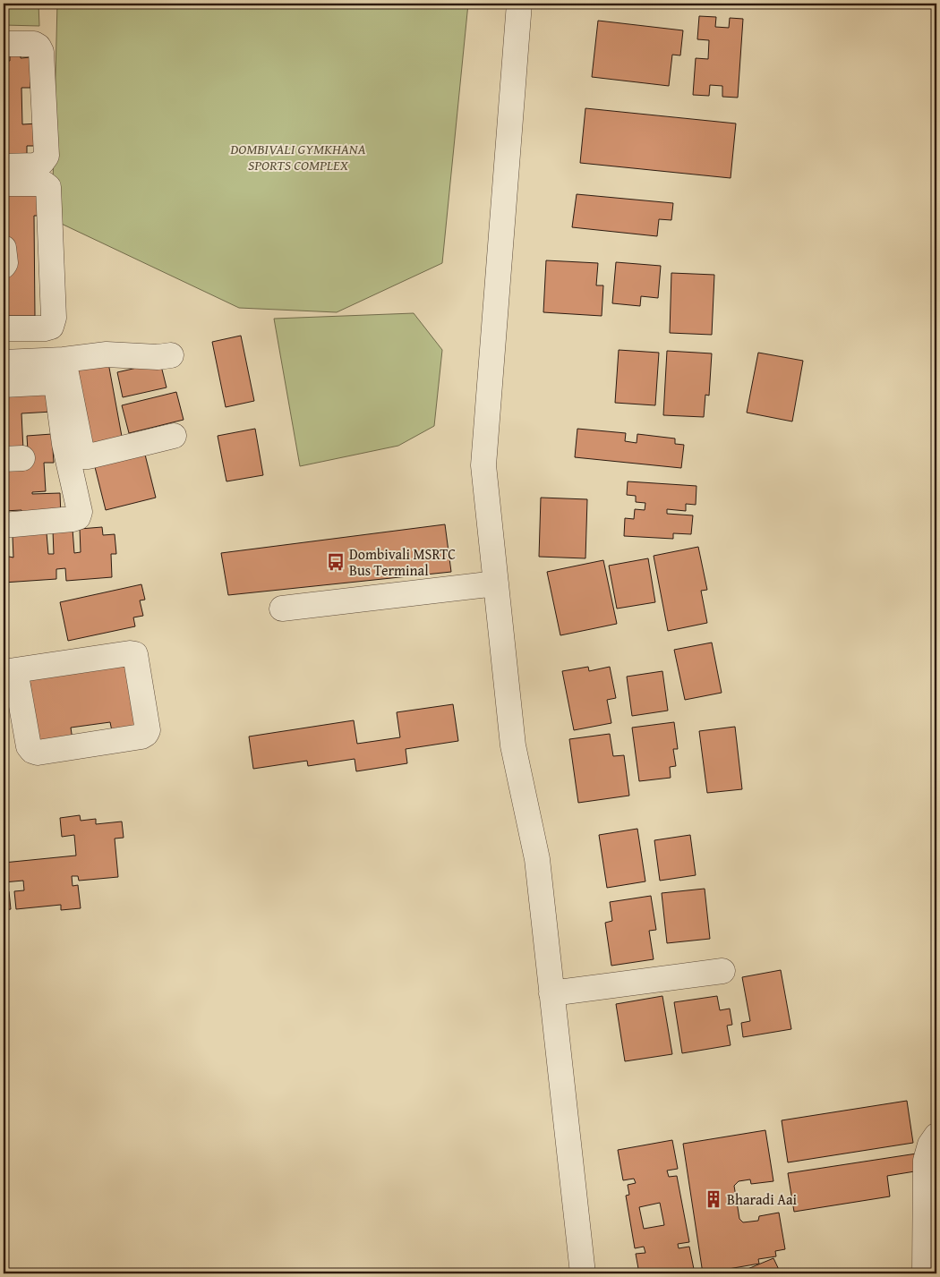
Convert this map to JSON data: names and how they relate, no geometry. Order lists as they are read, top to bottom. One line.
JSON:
{"parks":["DOMBIVALI GYMKHANA SPORTS COMPLEX"],"places":{"bus stop":["Dombivali MSRTC Bus Terminal"],"building":["Bharadi Aai"]}}
